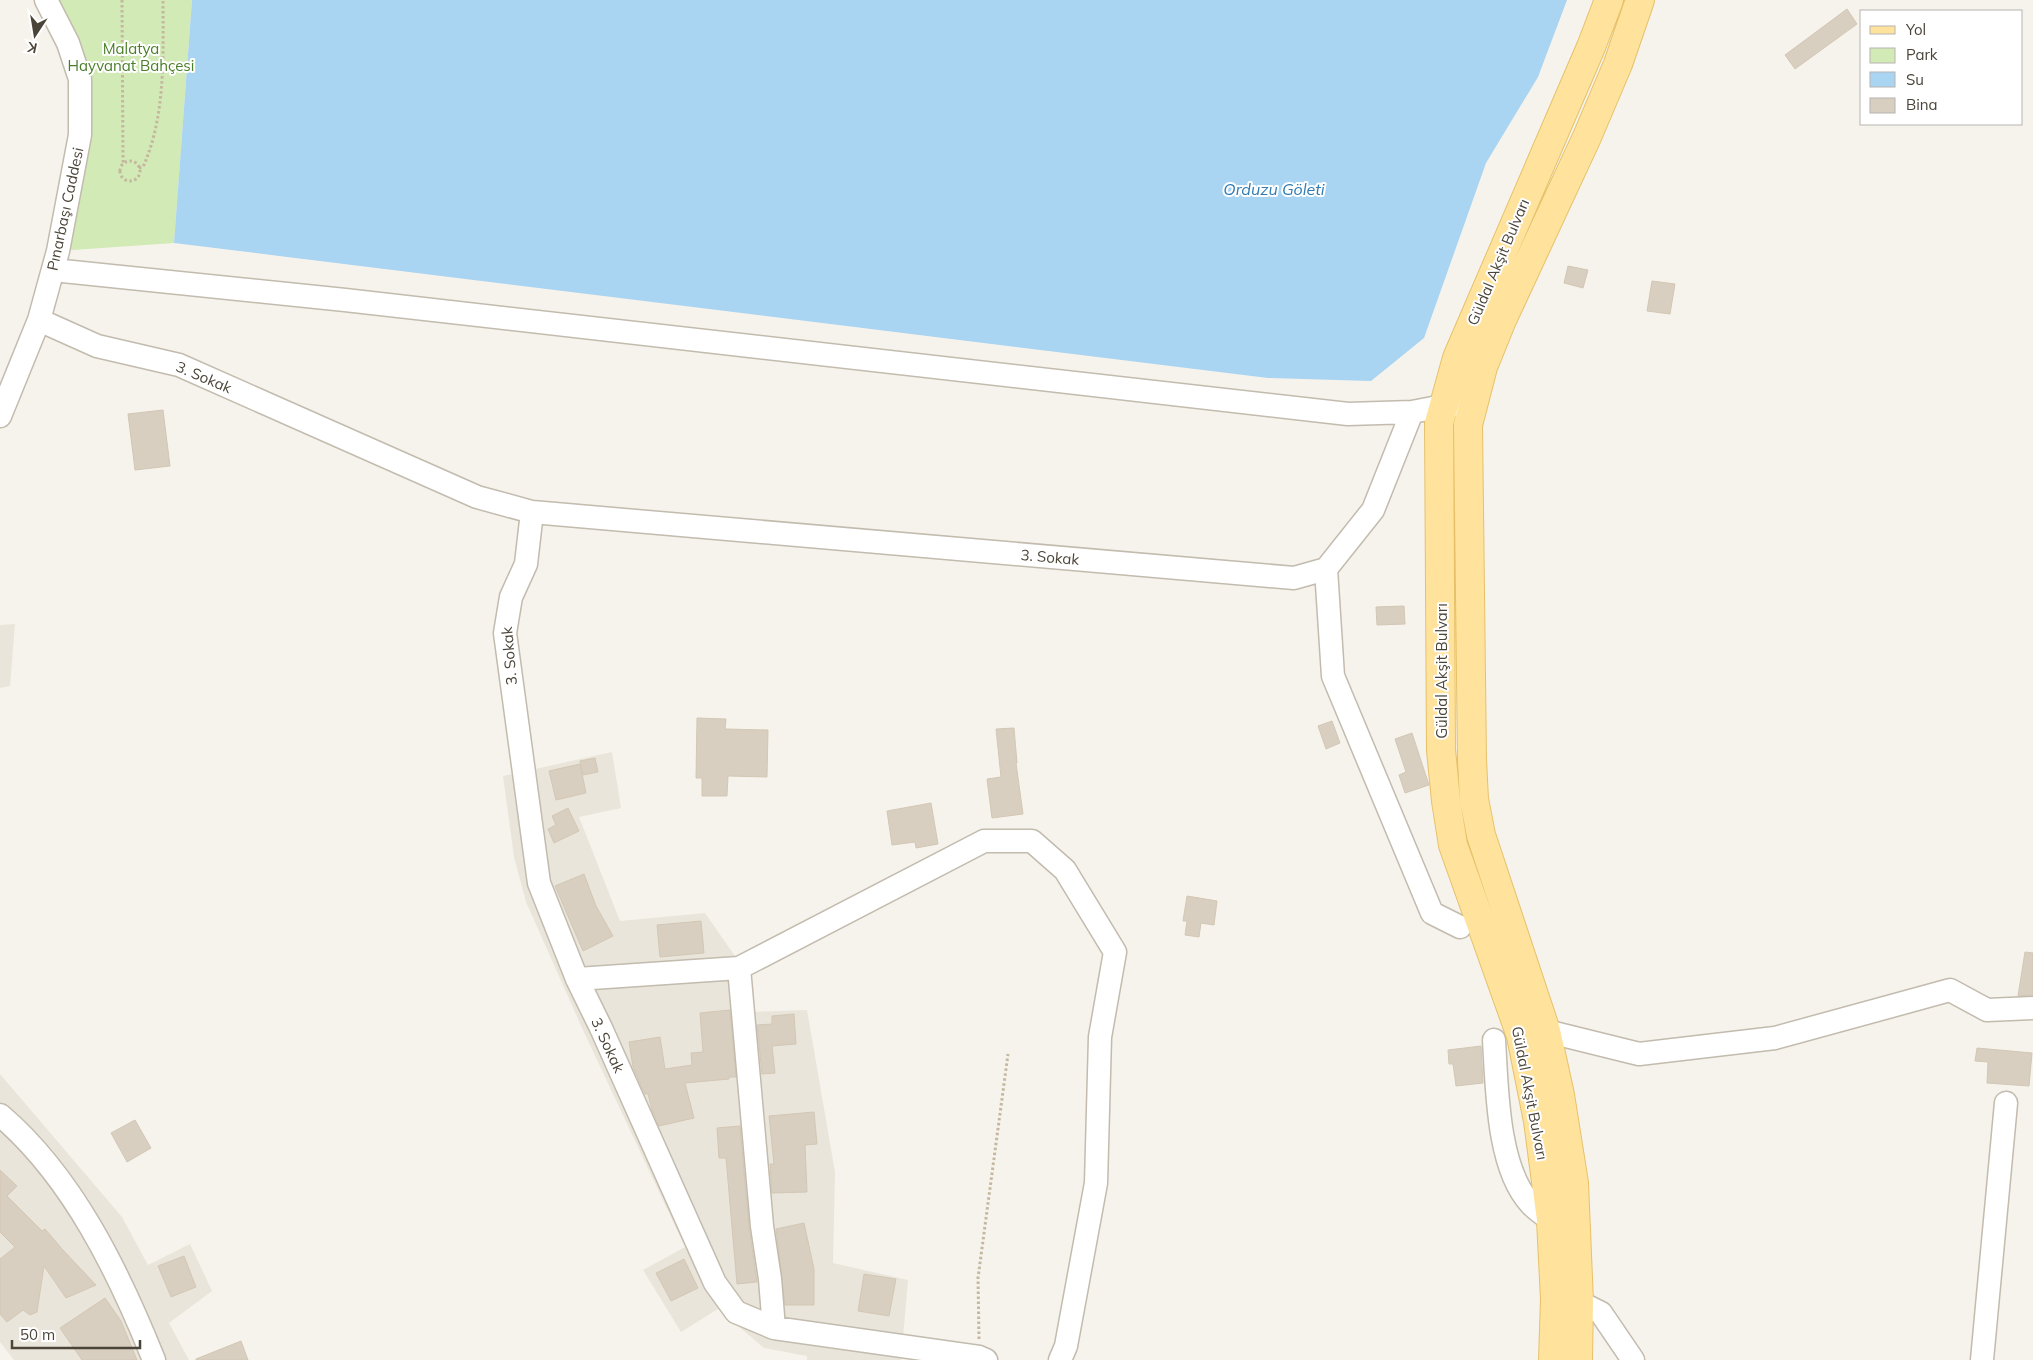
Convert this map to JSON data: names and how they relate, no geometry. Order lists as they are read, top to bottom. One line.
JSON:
{"streets":{"main road":["Güldal Akşit Bulvarı"],"street":["Pınarbaşı Caddesi","3. Sokak"]},"crossings":[["Pınarbaşı Caddesi","3. Sokak"]],"water":["Orduzu Göleti"],"parks":["Malatya Hayvanat Bahçesi"],"legend":["Yol","Park","Su","Bina"],"scale_bar":"50 m","north":"bottom"}
